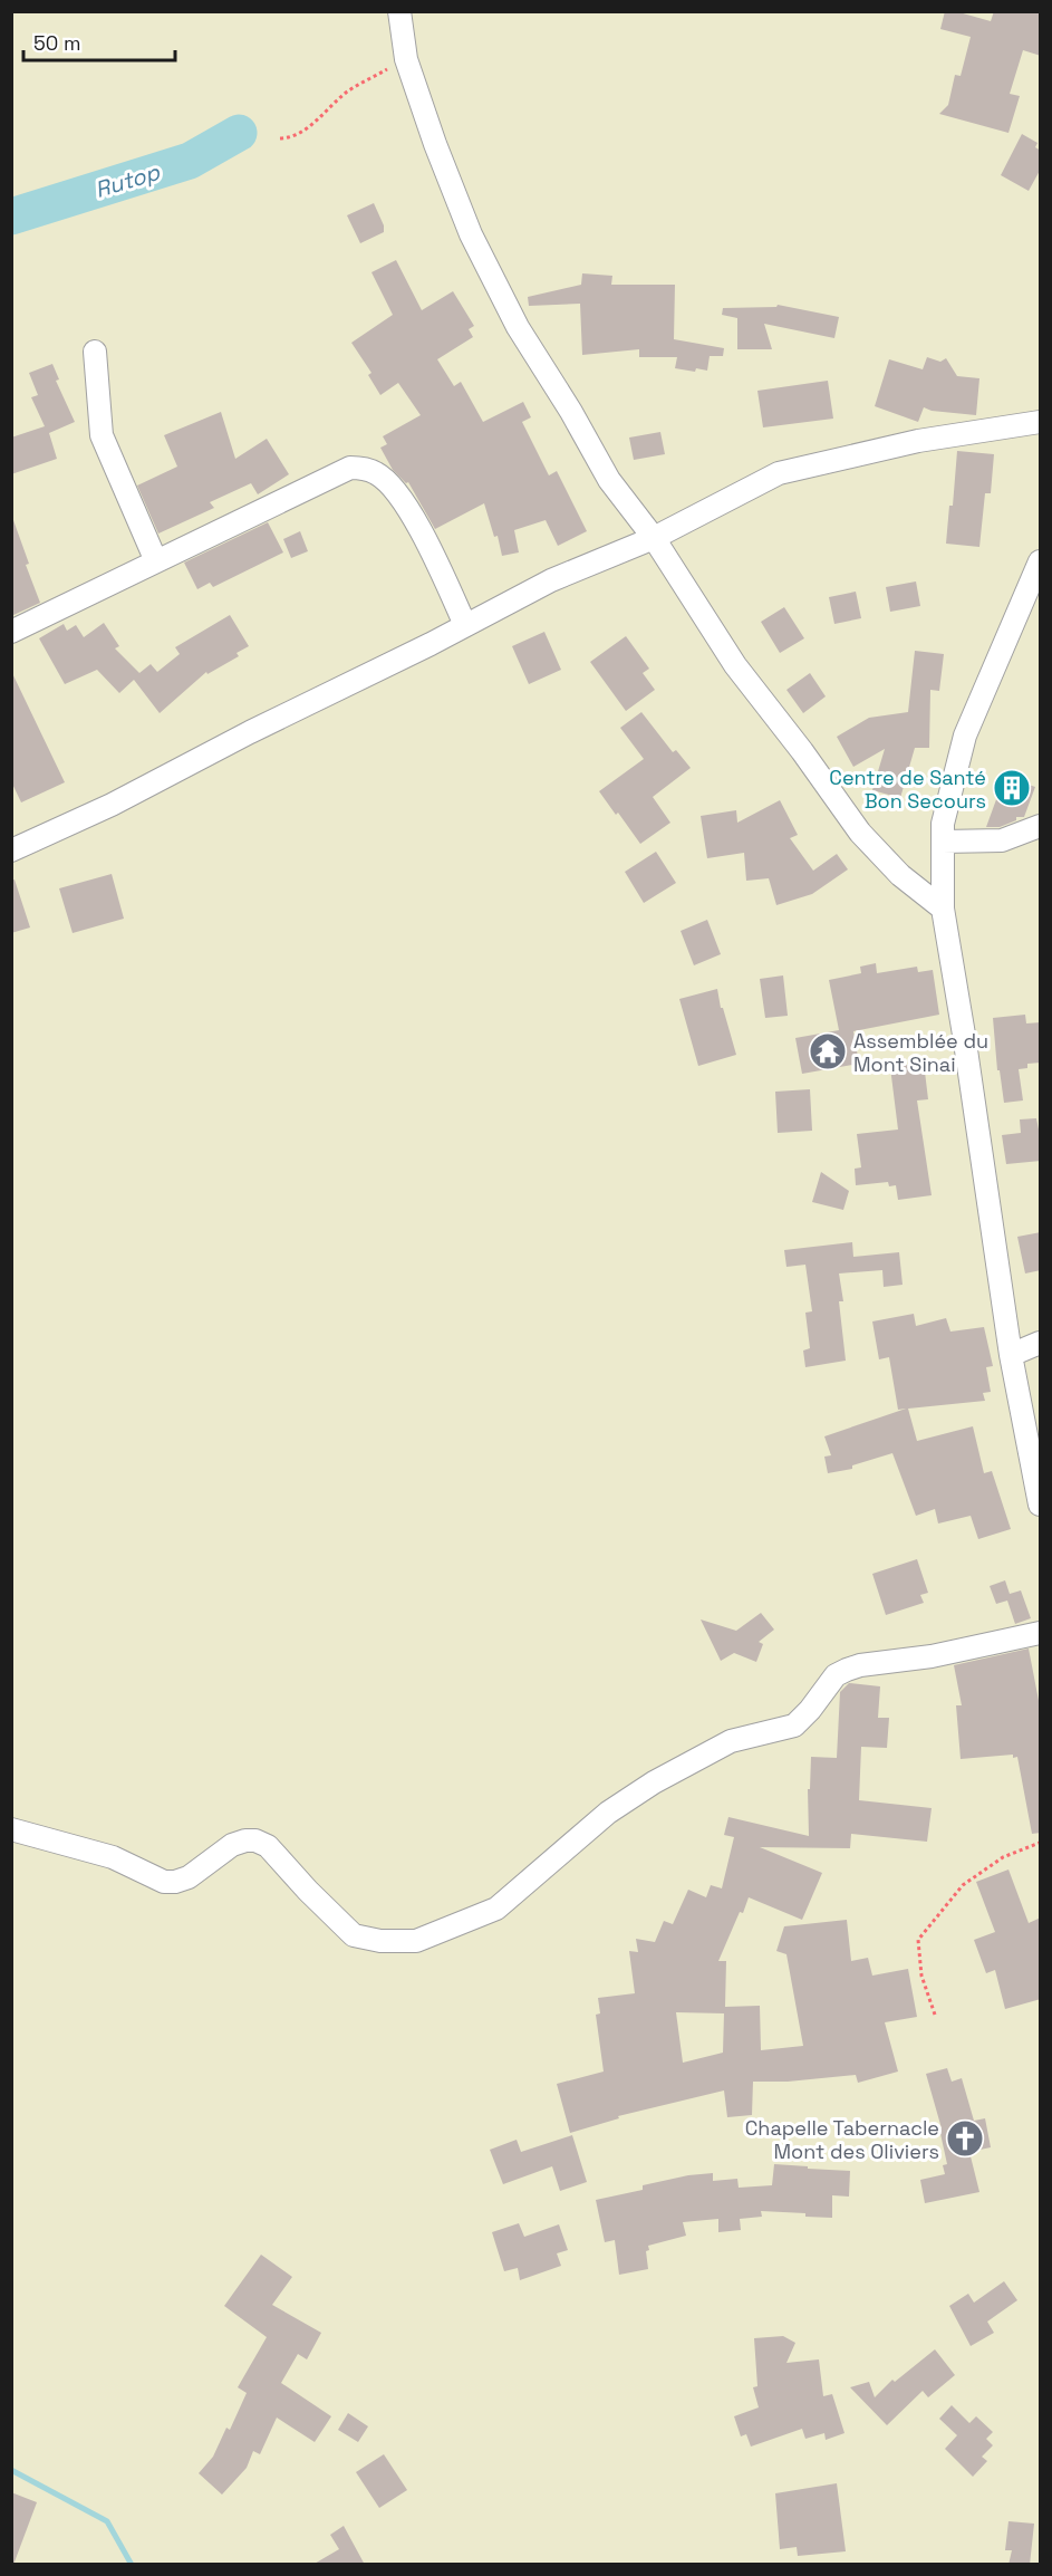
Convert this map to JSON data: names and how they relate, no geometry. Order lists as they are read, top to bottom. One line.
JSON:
{"water":["Rutop"],"places":{"building":["Centre de Santé Bon Secours"],"temple":["Assemblée du Mont Sinai"],"church":["Chapelle Tabernacle Mont des Oliviers"]},"scale_bar":"50 m"}
